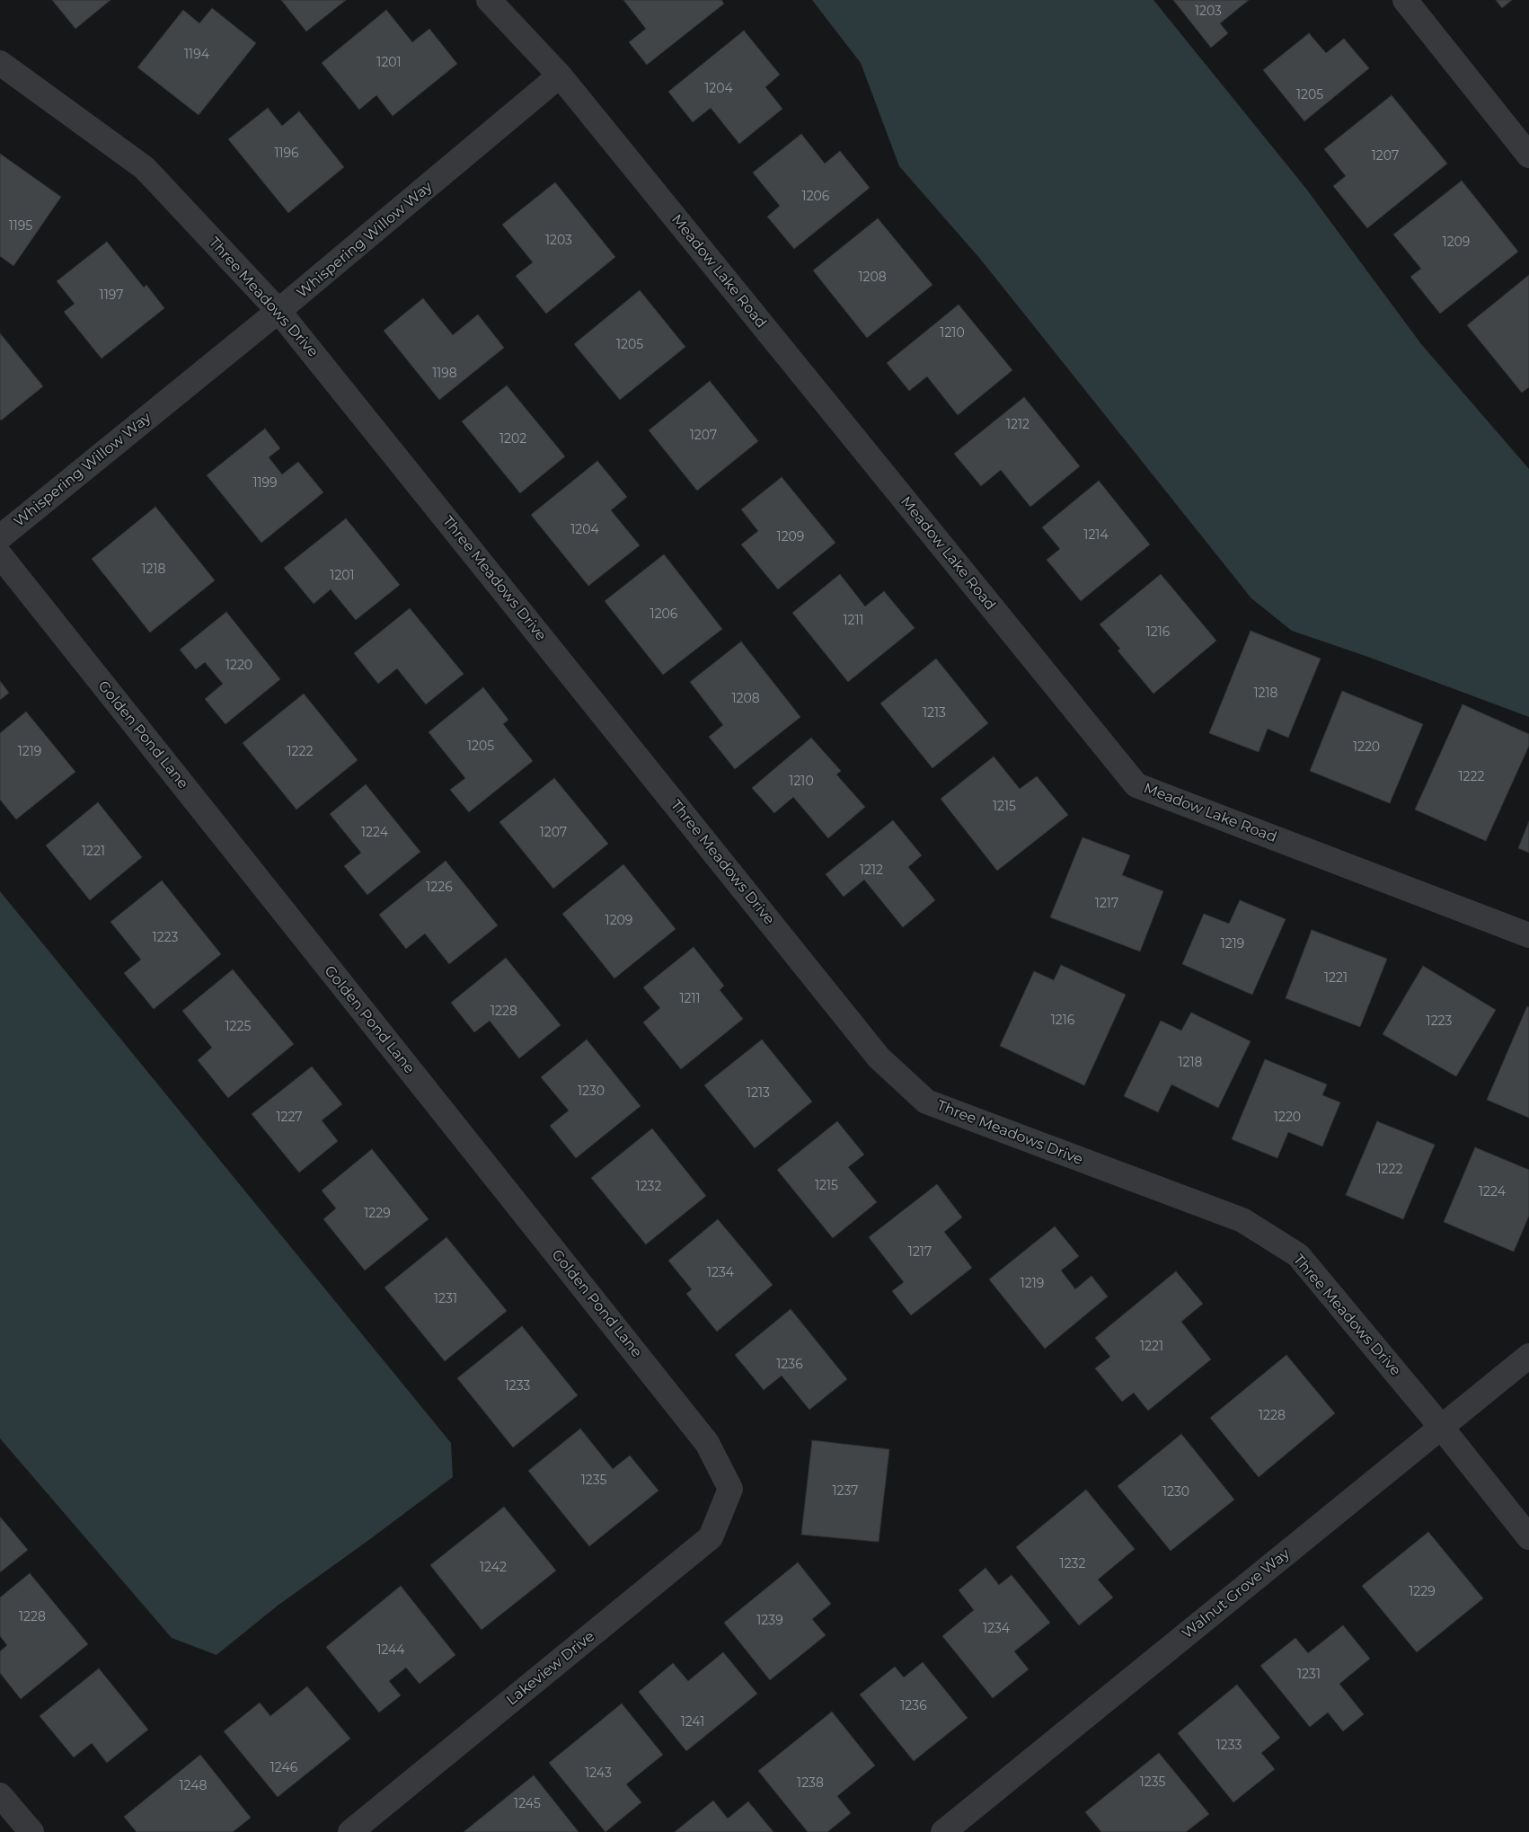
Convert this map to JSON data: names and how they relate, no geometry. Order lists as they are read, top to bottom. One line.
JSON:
{"streets":{"street":["Whispering Willow Way","Meadow Lake Road","Three Meadows Drive","Golden Pond Lane","Walnut Grove Way","Lakeview Drive"]},"crossings":[["Whispering Willow Way","Meadow Lake Road"],["Whispering Willow Way","Three Meadows Drive"],["Three Meadows Drive","Walnut Grove Way"],["Golden Pond Lane","Lakeview Drive"]],"house_numbers":["1203","1194","1201","1204","1205","1196","1207","1206","1195","1203","1209","1208","1197","1210","1205","1198","1212","1207","1202","1199","1204","1214","1209","1218","1201","1206","1211","1216","1220","1218","1208","1213","1205","1220","1219","1222","1222","1210","1215","1224","1207","1221","1212","1226","1217","1209","1223","1219","1221","1211","1228","1216","1223","1225","1218","1230","1213","1227","1220","1222","1215","1232","1224","1229","1217","1234","1219","1231","1221","1236","1233","1228","1235","1237","1230","1232","1242","1229","1228","1239","1234","1244","1231","1236","1241","1233","1246","1243","1235","1238","1248","1245"]}
